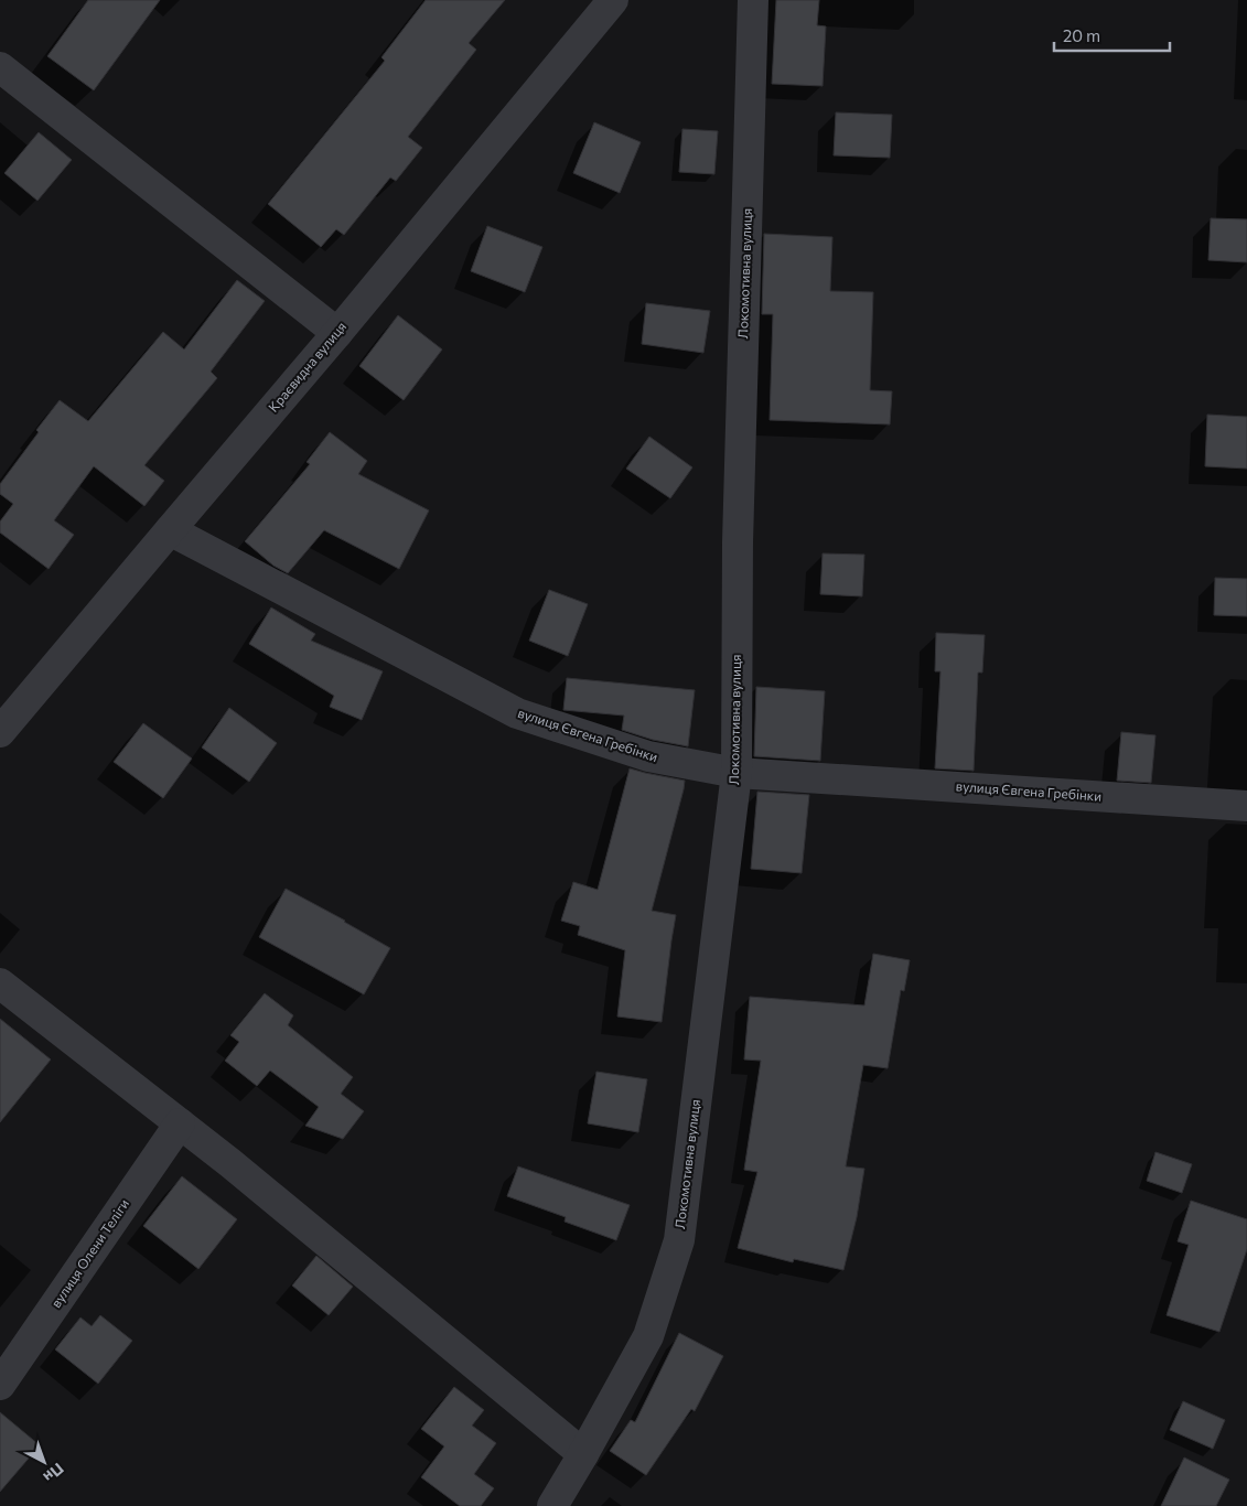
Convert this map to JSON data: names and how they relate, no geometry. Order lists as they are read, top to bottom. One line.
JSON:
{"streets":{"street":["Локомотивна вулиця","Краєвидна вулиця","вулиця Євгена Гребінки","вулиця Олени Теліги"]},"crossings":[["Локомотивна вулиця","вулиця Євгена Гребінки"],["Краєвидна вулиця","вулиця Євгена Гребінки"]],"scale_bar":"20 m","north":"bottom right"}
